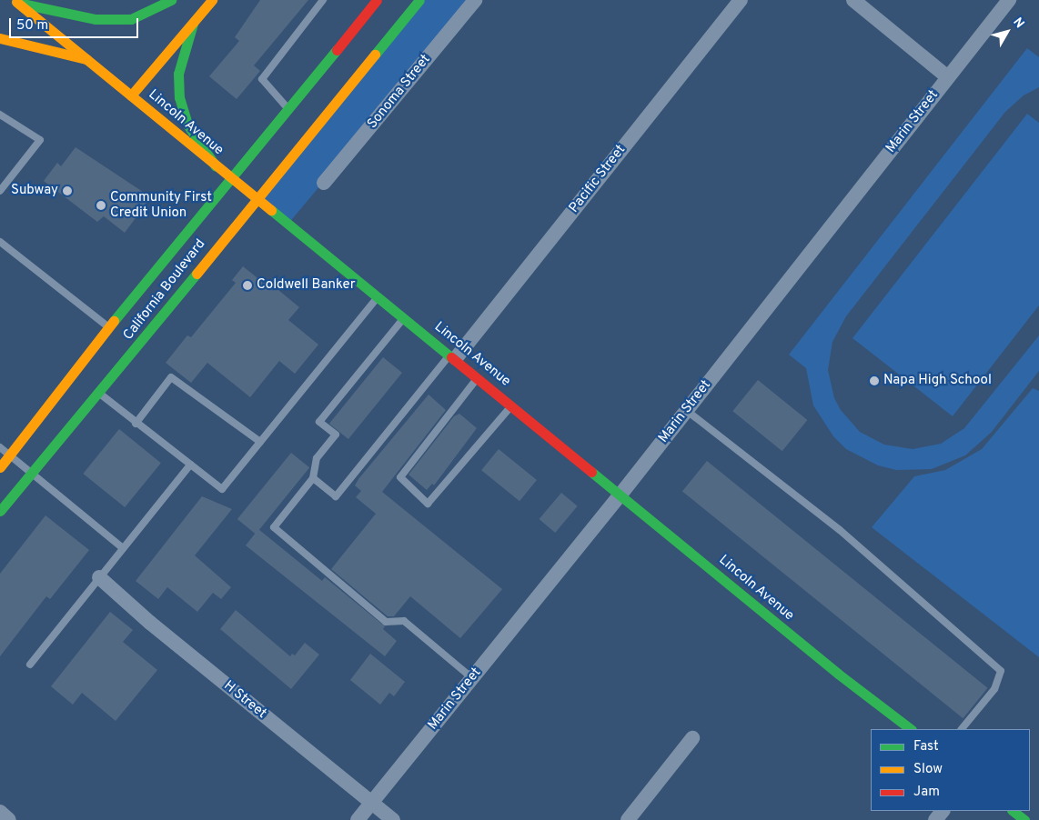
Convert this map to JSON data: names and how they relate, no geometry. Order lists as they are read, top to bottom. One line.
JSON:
{"streets":{"main road":["Lincoln Avenue","California Boulevard"],"street":["Sonoma Street","Marin Street","Pacific Street","H Street"]},"crossings":[["Marin Street","Lincoln Avenue"],["Marin Street","H Street"],["Lincoln Avenue","Pacific Street"],["Lincoln Avenue","California Boulevard"]],"places":["Subway","Community First Credit Union","Coldwell Banker","Napa High School"],"legend":["Fast","Slow","Jam"],"scale_bar":"50 m","north":"top right"}
